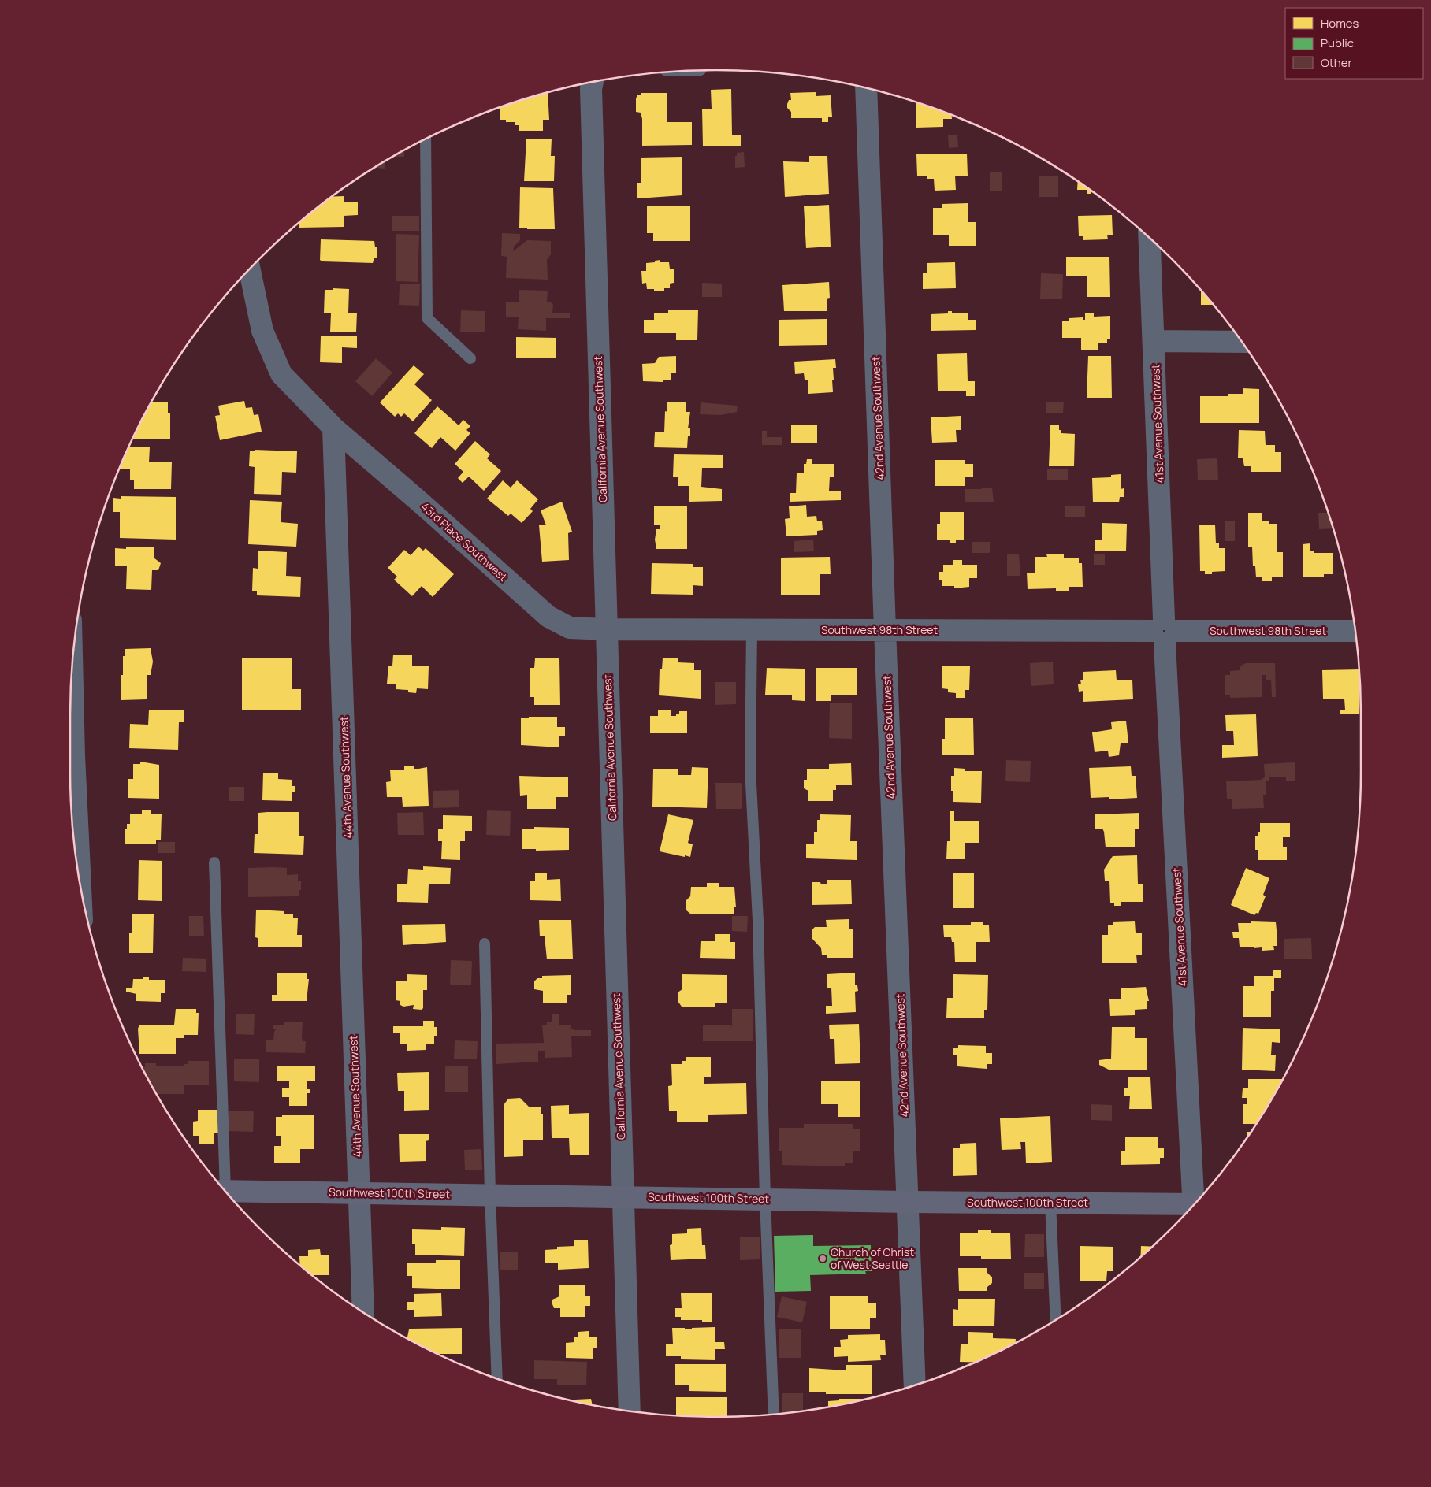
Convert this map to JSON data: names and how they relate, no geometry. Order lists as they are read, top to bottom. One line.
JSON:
{"streets":{"street":["42nd Avenue Southwest","41st Avenue Southwest","California Avenue Southwest","43rd Place Southwest","Southwest 98th Street","44th Avenue Southwest","Southwest 100th Street"]},"crossings":[["42nd Avenue Southwest","Southwest 98th Street"],["42nd Avenue Southwest","Southwest 100th Street"],["41st Avenue Southwest","Southwest 98th Street"],["California Avenue Southwest","43rd Place Southwest"],["California Avenue Southwest","Southwest 98th Street"],["California Avenue Southwest","Southwest 100th Street"],["43rd Place Southwest","Southwest 98th Street"],["43rd Place Southwest","44th Avenue Southwest"],["44th Avenue Southwest","Southwest 100th Street"]],"places":["Church of Christ of West Seattle"],"legend":["Homes","Public","Other"]}
